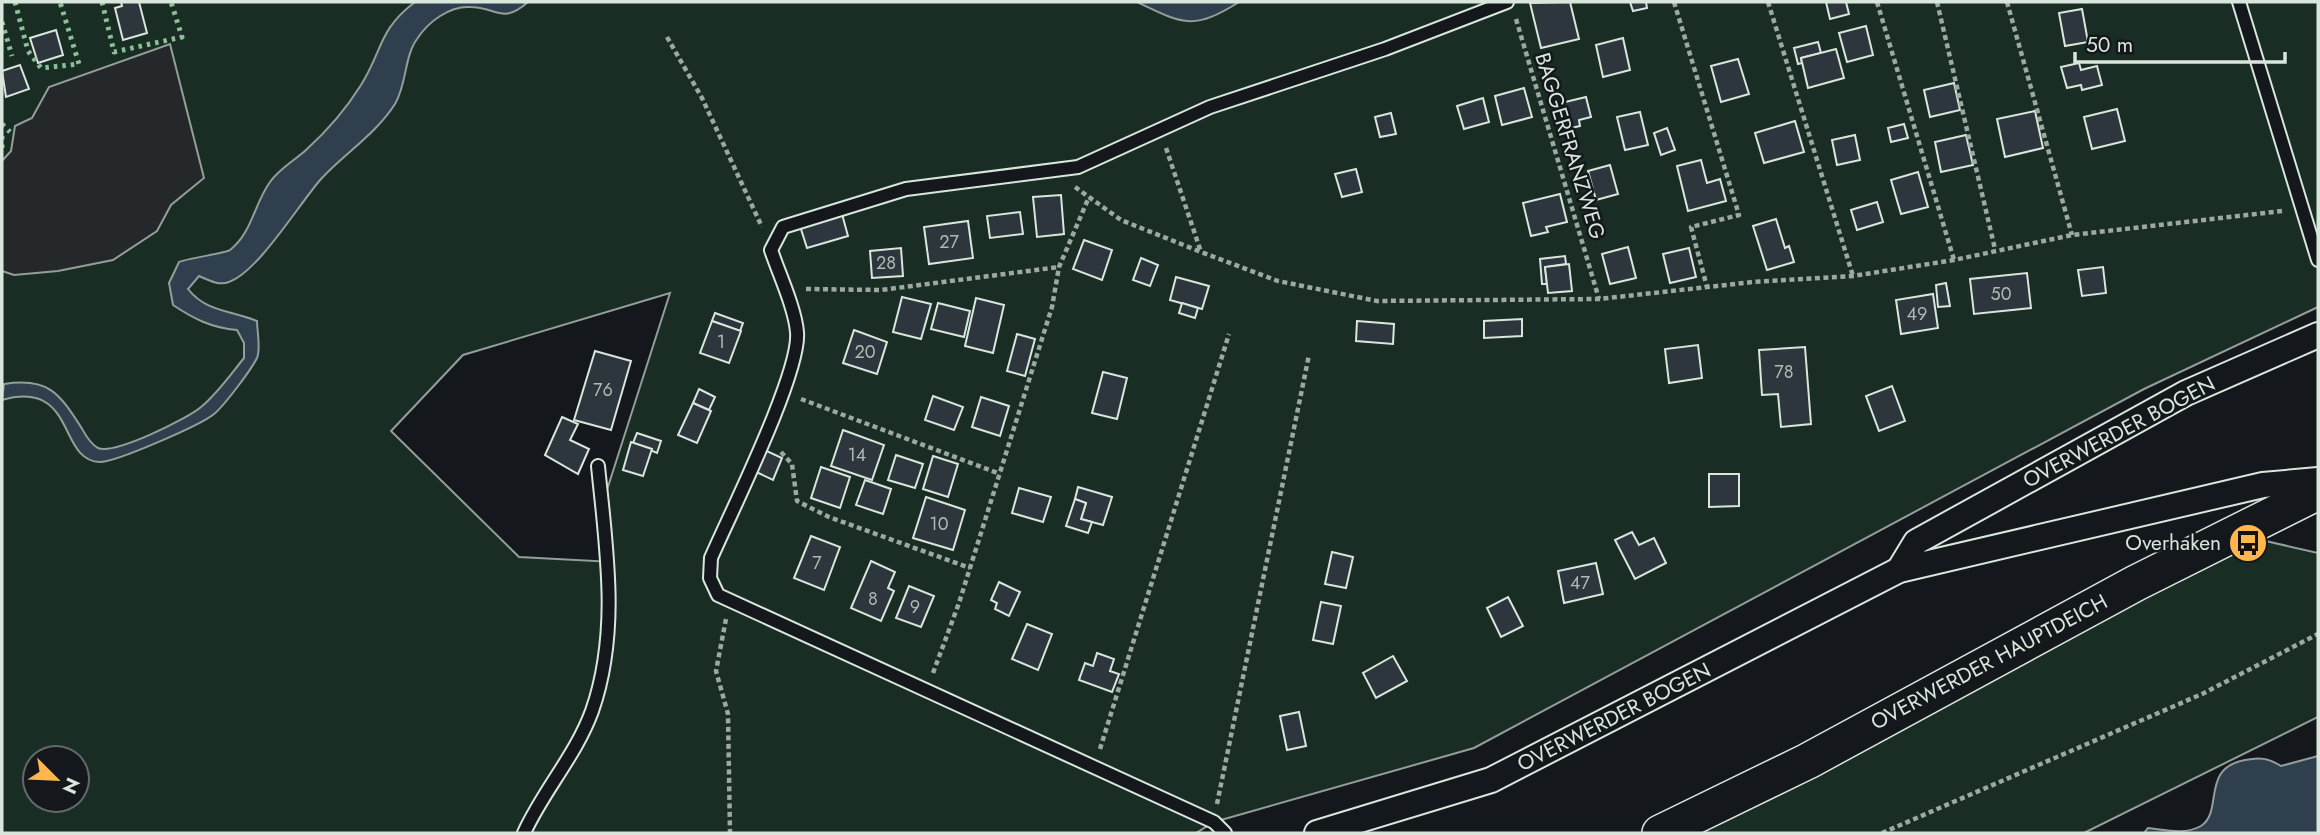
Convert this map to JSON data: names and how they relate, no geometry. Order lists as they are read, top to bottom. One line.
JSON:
{"streets":{"street":["OVERWERDER BOGEN","OVERWERDER HAUPTDEICH"],"path":["BAGGERFRANZWEG"]},"places":{"bus stop":["Overhaken"]},"house_numbers":["27","28","50","49","1","20","78","76","14","10","7","47","8","9"],"scale_bar":"50 m","north":"bottom right"}
